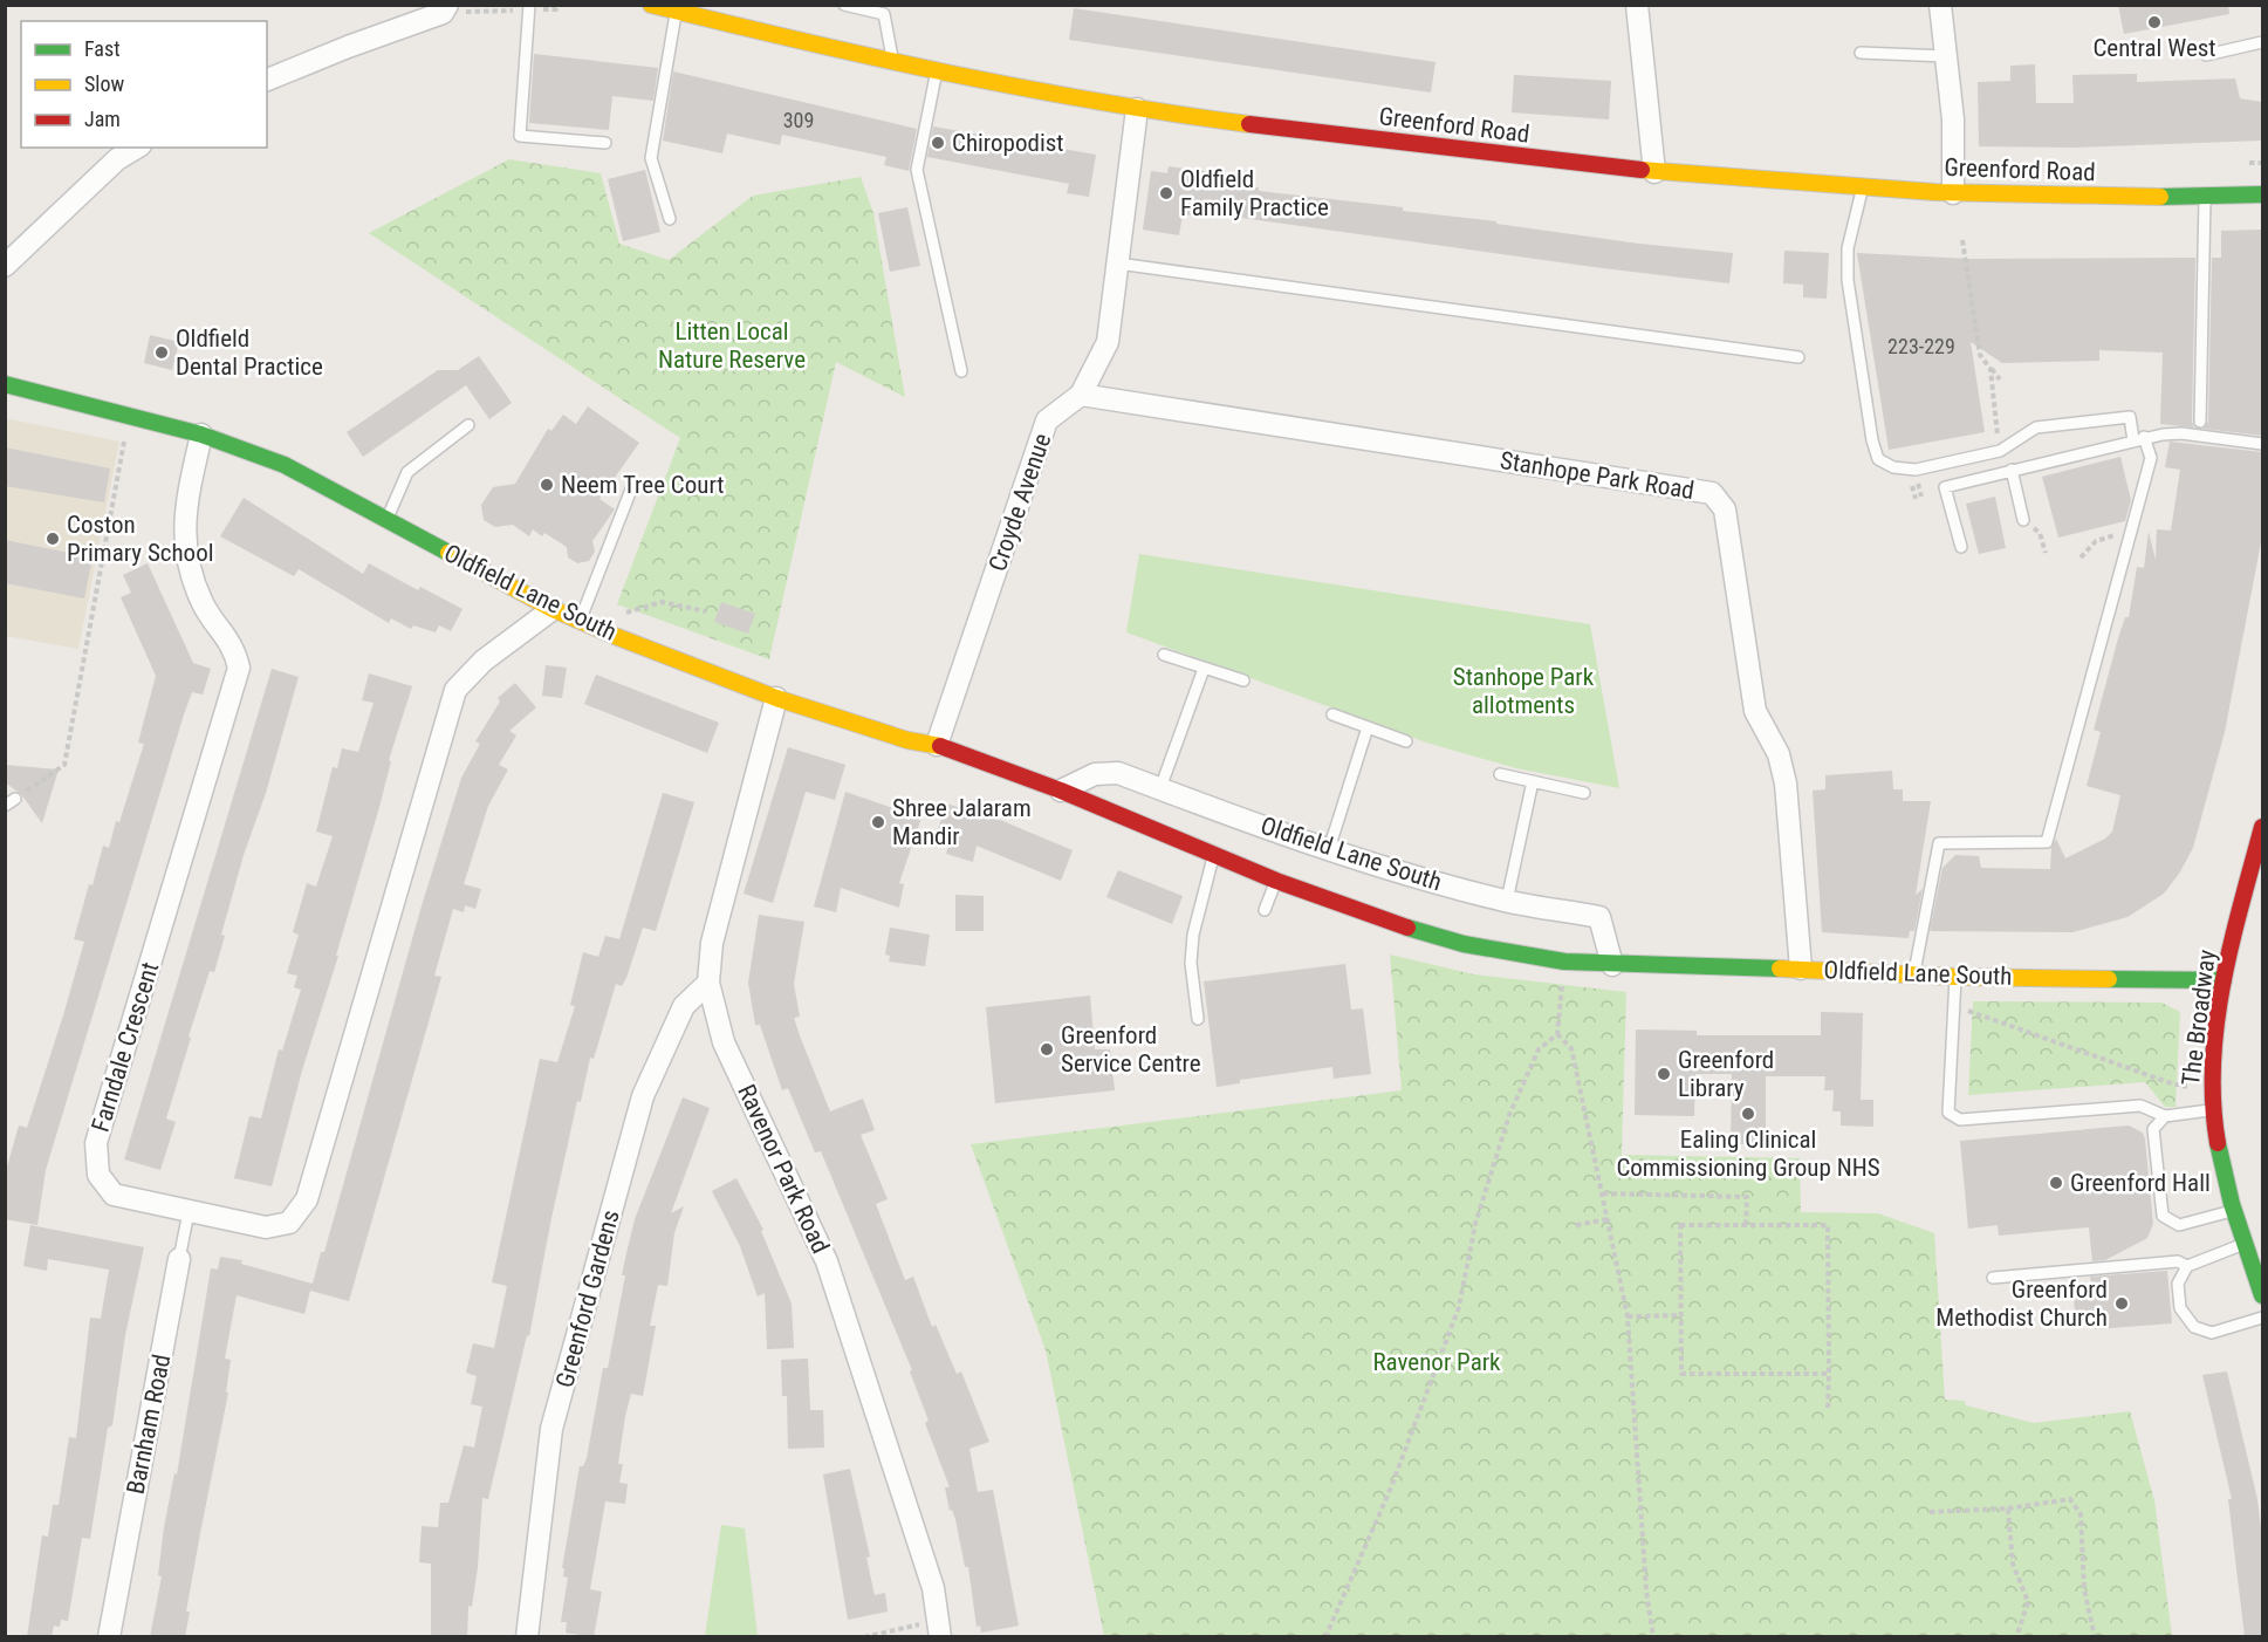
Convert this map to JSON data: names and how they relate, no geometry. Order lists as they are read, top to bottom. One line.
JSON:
{"streets":{"street":["Greenford Road","Stanhope Park Road","Croyde Avenue","Oldfield Lane South","The Broadway","Farndale Crescent","Ravenor Park Road","Greenford Gardens","Barnham Road"]},"crossings":[["Greenford Road","Croyde Avenue"],["Stanhope Park Road","Croyde Avenue"],["Stanhope Park Road","Oldfield Lane South"],["Croyde Avenue","Oldfield Lane South"],["Oldfield Lane South","The Broadway"],["Oldfield Lane South","Farndale Crescent"],["Oldfield Lane South","Ravenor Park Road"],["Farndale Crescent","Barnham Road"],["Ravenor Park Road","Greenford Gardens"]],"parks":["Litten Local Nature Reserve","Stanhope Park allotments","Ravenor Park"],"places":["Central West","Chiropodist","Oldfield Family Practice","Oldfield Dental Practice","Neem Tree Court","Coston Primary School","Shree Jalaram Mandir","Greenford Service Centre","Greenford Library","Ealing Clinical Commissioning Group NHS","Greenford Hall","Greenford Methodist Church"],"house_numbers":["309","223-229"],"legend":["Fast","Slow","Jam"]}
